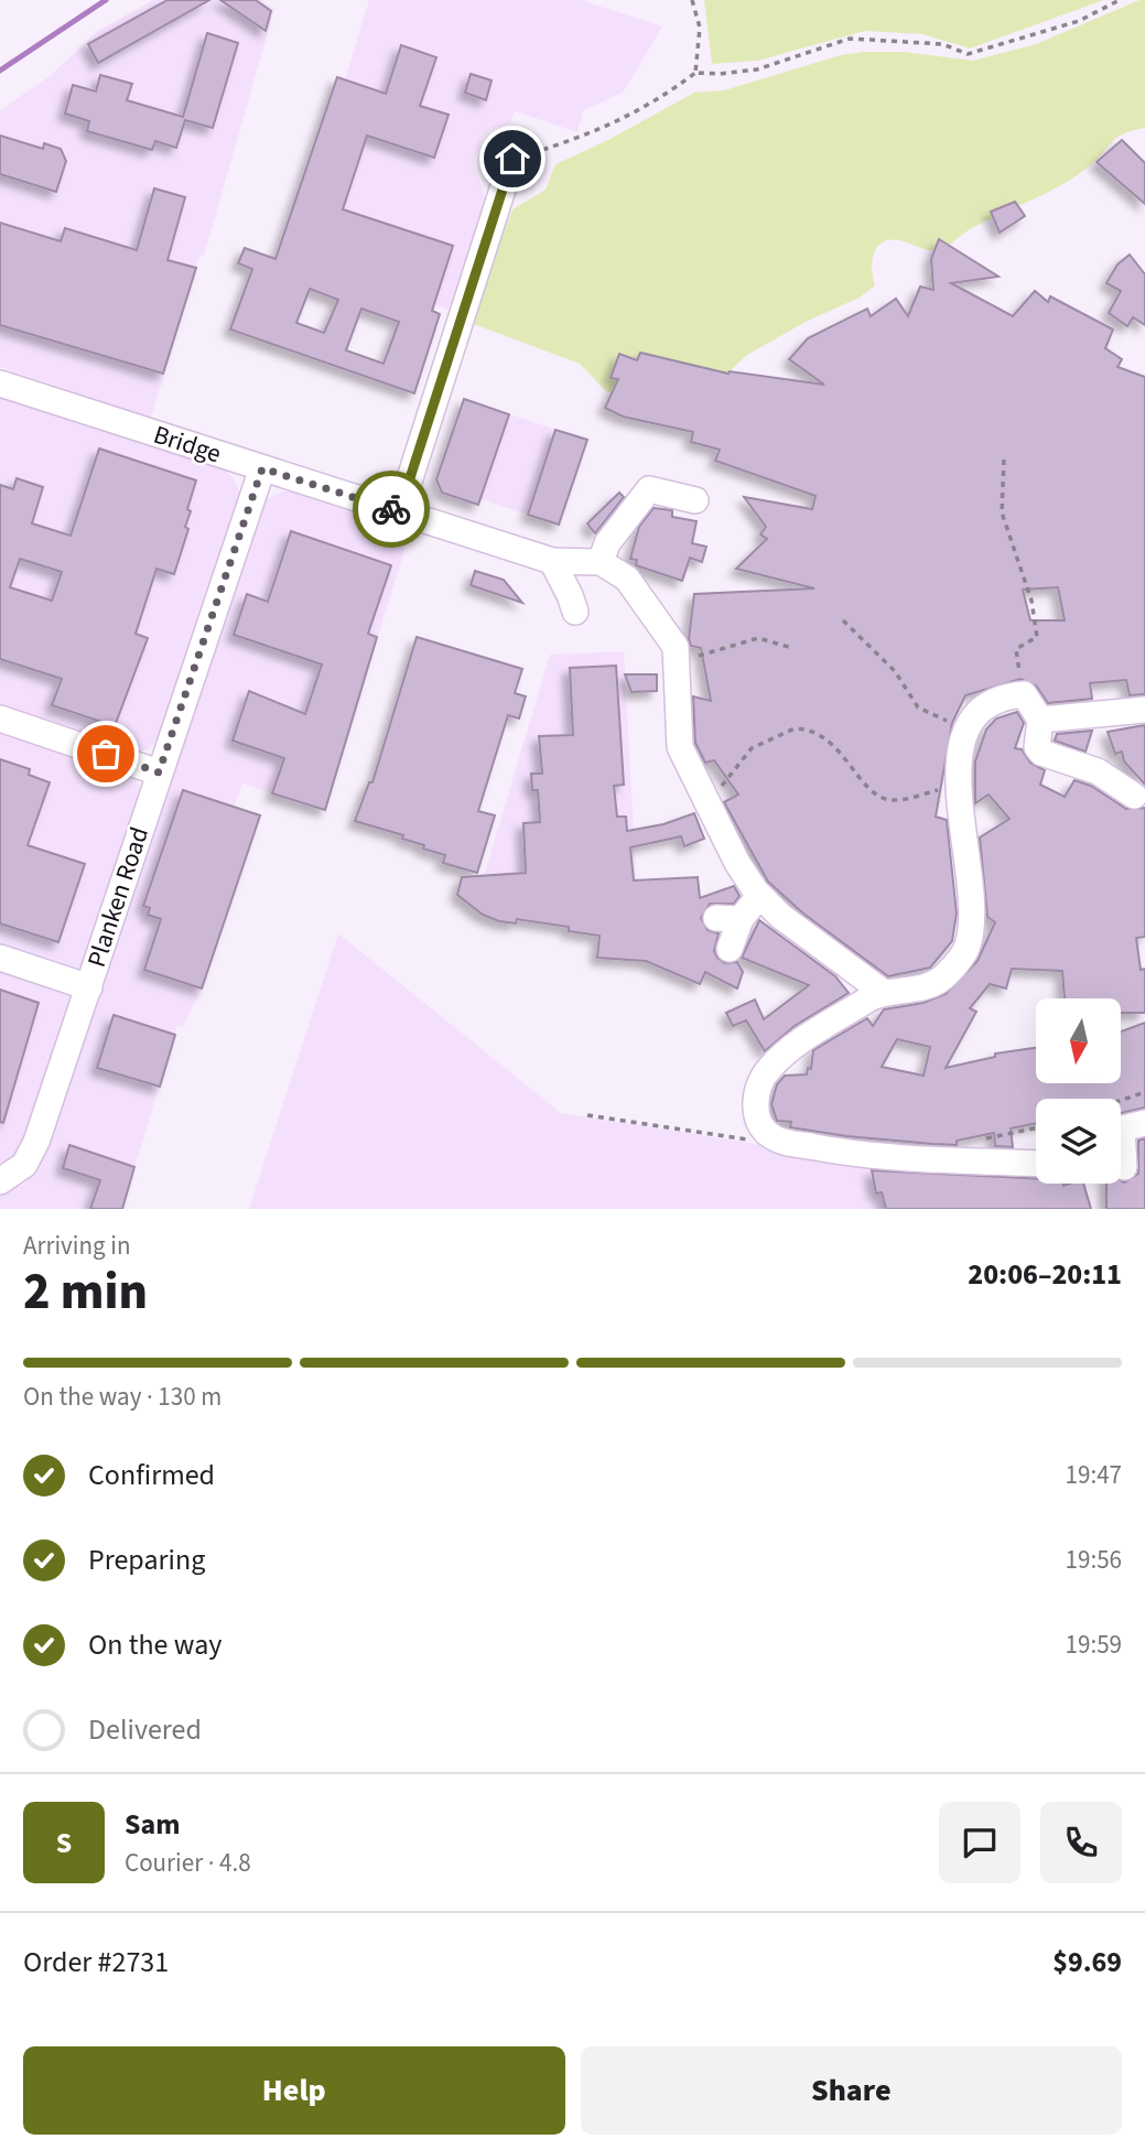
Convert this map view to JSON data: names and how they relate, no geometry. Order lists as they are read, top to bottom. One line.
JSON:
{"streets":{"street":["Bridge","Planken Road"]},"crossings":[["Bridge","Planken Road"]],"north":"bottom","page":{"heading":["2 min","Arriving in","20:06–20:11"],"panel":["Sam","Courier · 4.8","Order #2731","$9.69"],"bar":"On the way · 130 m","list":[["Confirmed","19:47"],["Preparing","19:56"],["On the way","19:59"],"Delivered"],"round":"S","buttons":["Help","Share"]}}
